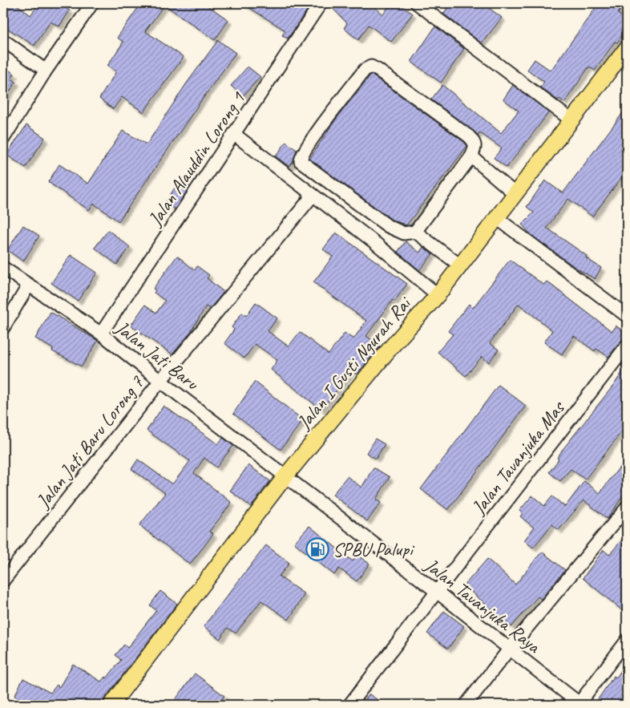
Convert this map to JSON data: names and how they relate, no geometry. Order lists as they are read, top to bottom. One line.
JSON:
{"streets":{"main road":["Jalan I Gusti Ngurah Rai"],"street":["Jalan Alauddin Lorong 1","Jalan Jati Baru","Jalan Jati Baru Lorong 7","Jalan Tavanjuka Mas","Jalan Tavanjuka Raya"]},"crossings":[["Jalan Alauddin Lorong 1","Jalan Jati Baru"],["Jalan Jati Baru","Jalan I Gusti Ngurah Rai"],["Jalan Jati Baru","Jalan Jati Baru Lorong 7"],["Jalan Jati Baru","Jalan Tavanjuka Raya"],["Jalan I Gusti Ngurah Rai","Jalan Tavanjuka Raya"],["Jalan Tavanjuka Mas","Jalan Tavanjuka Raya"]],"places":{"fuel station":["SPBU Palupi"]}}
